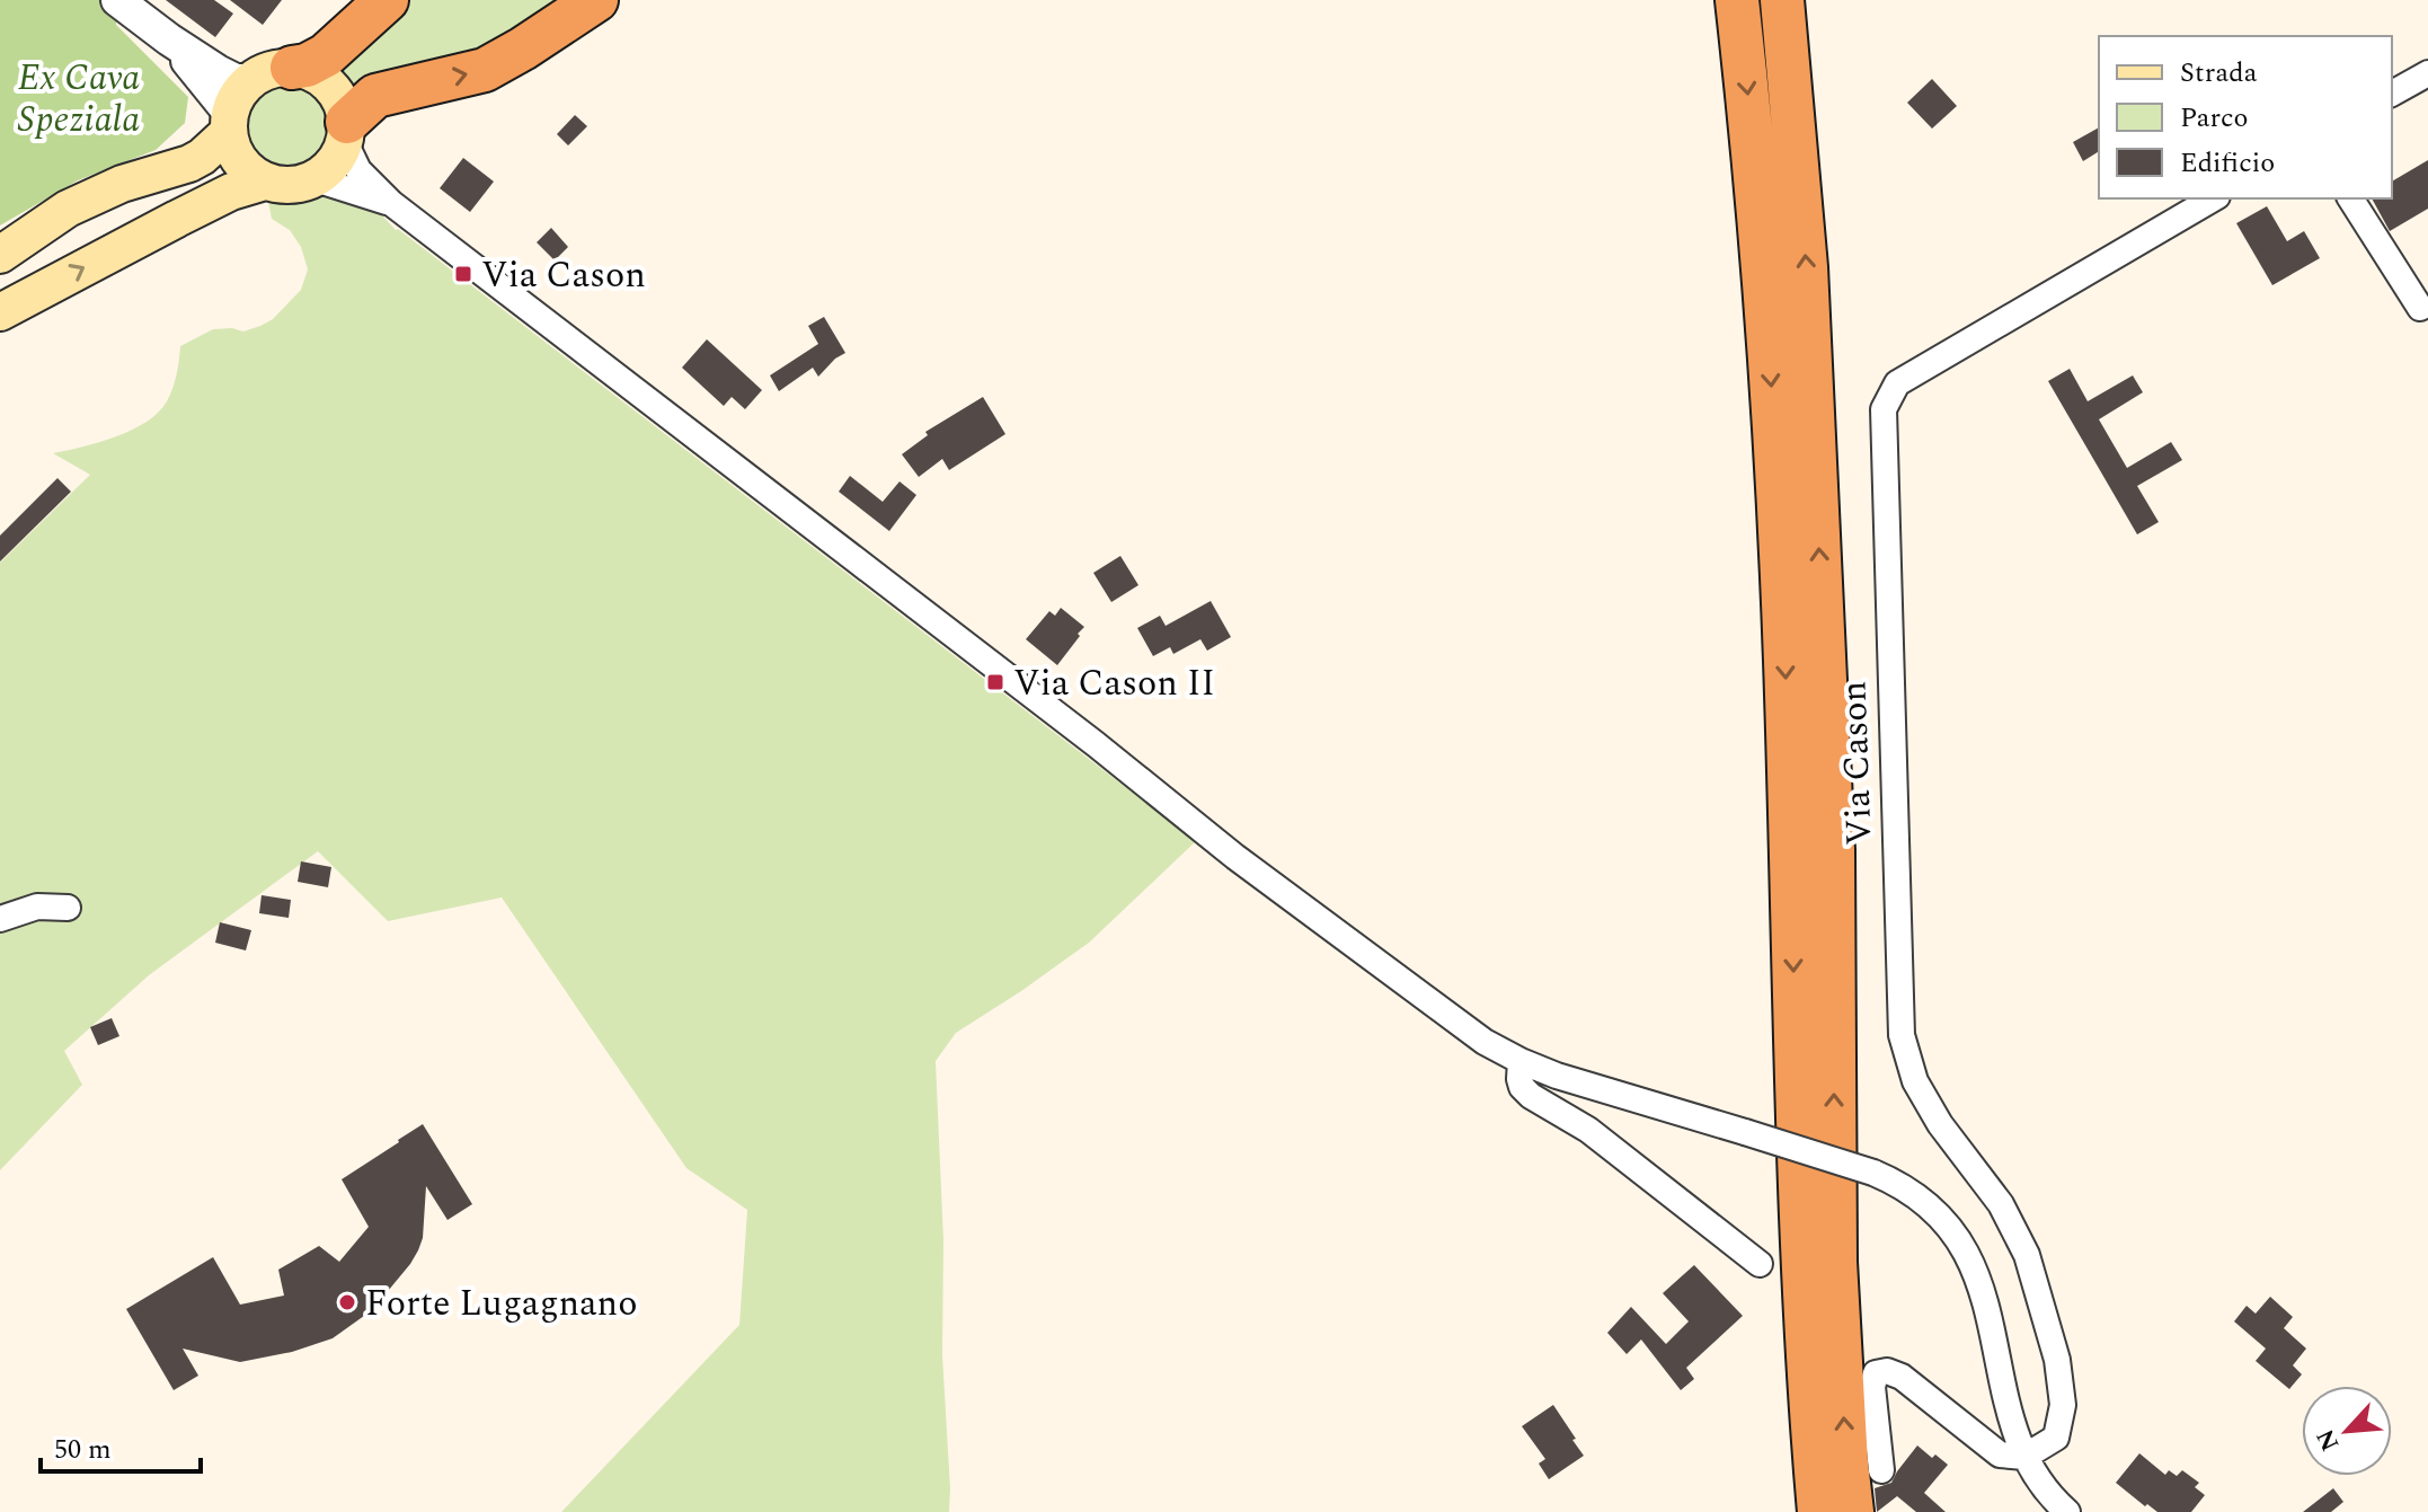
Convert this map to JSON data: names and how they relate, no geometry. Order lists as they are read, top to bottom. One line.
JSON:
{"streets":{"street":["Via Cason"]},"parks":["Ex Cava Speziala"],"places":{"transit":["Via Cason","Via Cason II"],"other":["Forte Lugagnano"]},"legend":["Strada","Parco","Edificio"],"scale_bar":"50 m","north":"bottom left"}
